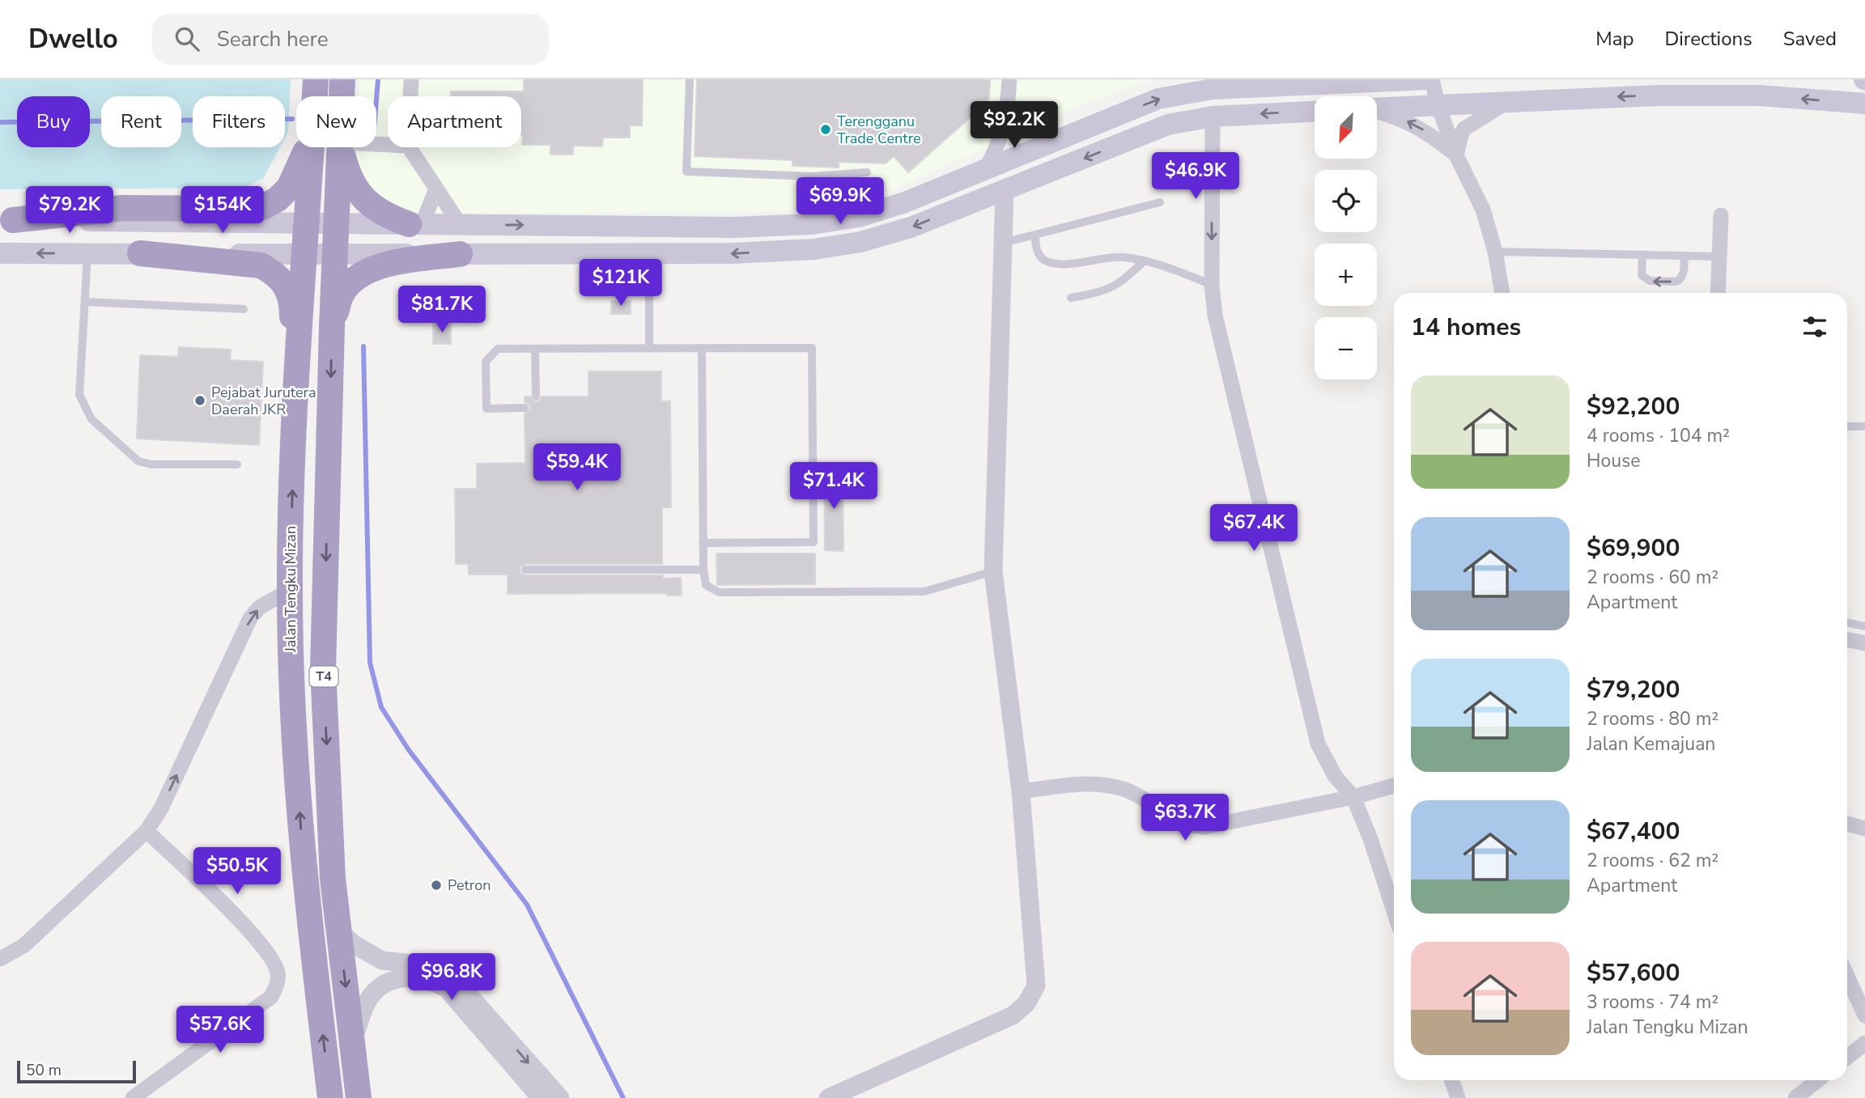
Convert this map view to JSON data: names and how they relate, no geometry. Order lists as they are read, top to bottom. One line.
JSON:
{"streets":{"highway":["Jalan Tengku Mizan","T4"]},"places":["Terengganu Trade Centre","Pejabat Jurutera Daerah JKR","Petron"],"scale_bar":"50 m","north":"bottom left","page":{"header":"Dwello","search":"Search here","nav":["Map","Directions","Saved"],"map_buttons":["+","−"],"chip":["Buy","Rent","Filters","New","Apartment"],"price":["$92.2K","$46.9K","$69.9K","$79.2K","$154K","$121K","$81.7K","$59.4K","$71.4K","$67.4K","$63.7K","$50.5K","$96.8K","$57.6K"],"heading":"14 homes","list":[{"name":"$92,200","note":"4 rooms · 104 m² · House"},{"name":"$69,900","note":"2 rooms · 60 m² · Apartment"},{"name":"$79,200","note":"2 rooms · 80 m² · Jalan Kemajuan"},{"name":"$67,400","note":"2 rooms · 62 m² · Apartment"},{"name":"$57,600","note":"3 rooms · 74 m² · Jalan Tengku Mizan"}],"scale":"50 m"}}
